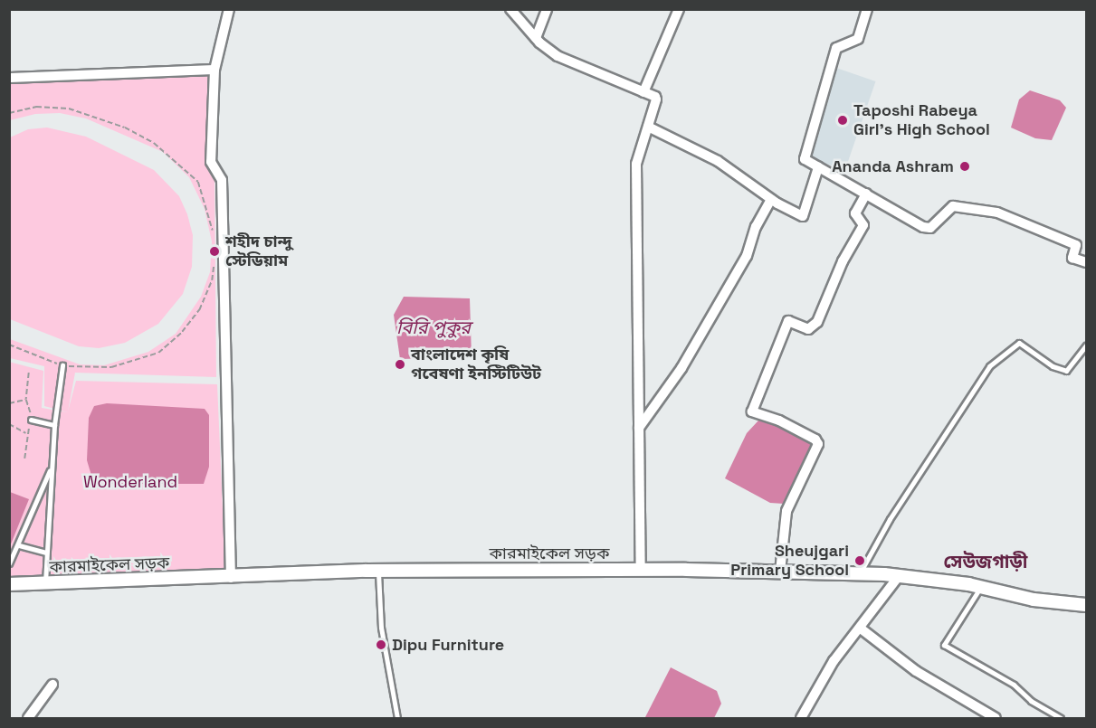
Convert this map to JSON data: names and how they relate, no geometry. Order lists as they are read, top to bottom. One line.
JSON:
{"streets":{"street":["কারমাইকেল সড়ক"]},"districts":["সেউজগাড়ী"],"water":["বিরি পুকুর"],"parks":["Wonderland"],"places":["Taposhi Rabeya Girl's High School","Ananda Ashram","শহীদ চান্দু স্টেডিয়াম","বাংলাদেশ কৃষি গবেষণা ইনস্টিটিউট","Sheujgari Primary School","Dipu Furniture"]}
